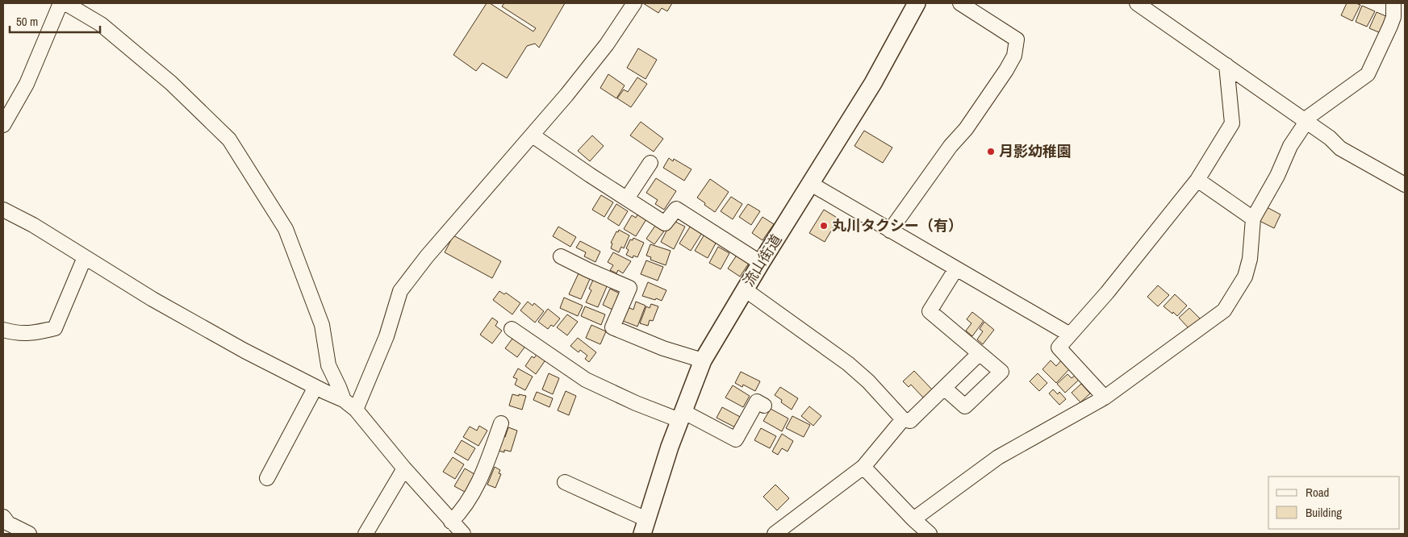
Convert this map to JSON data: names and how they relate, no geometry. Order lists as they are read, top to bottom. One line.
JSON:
{"streets":{"main road":["流山街道"]},"places":["月影幼稚園","丸川タクシー（有）"],"legend":["Road","Building"],"scale_bar":"50 m"}
